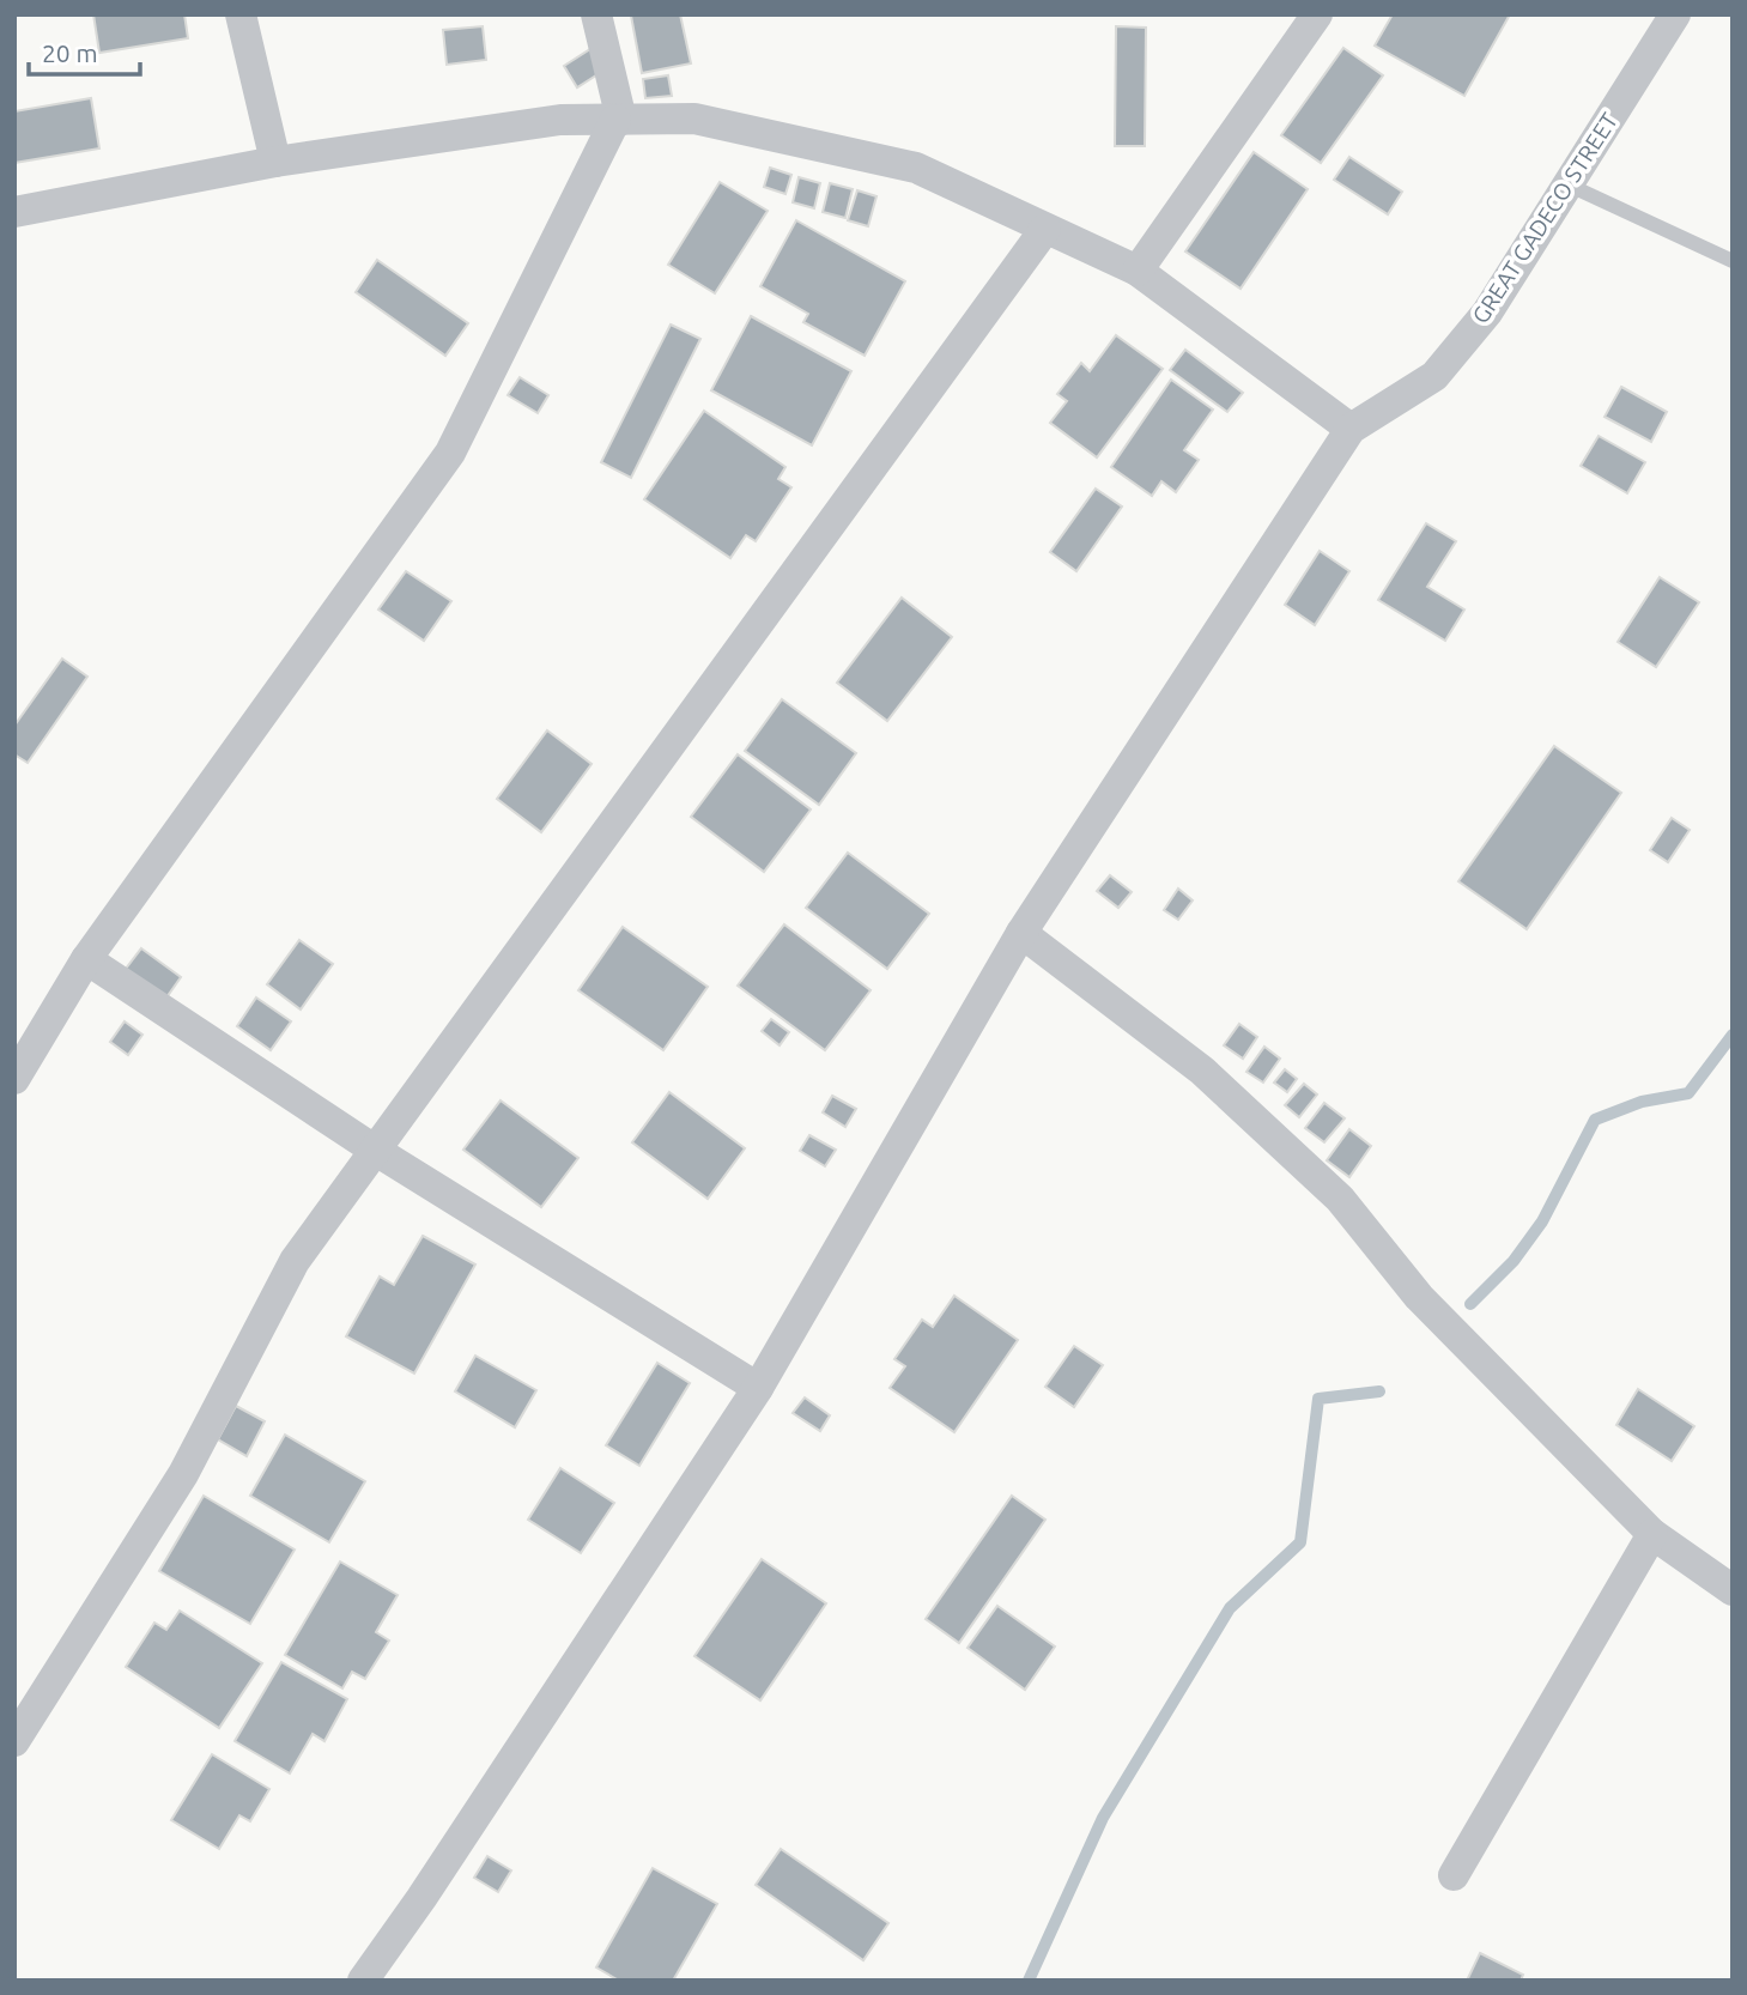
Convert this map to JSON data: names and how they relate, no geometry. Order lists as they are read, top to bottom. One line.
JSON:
{"streets":{"street":["GREAT GADECO STREET"]},"scale_bar":"20 m"}
